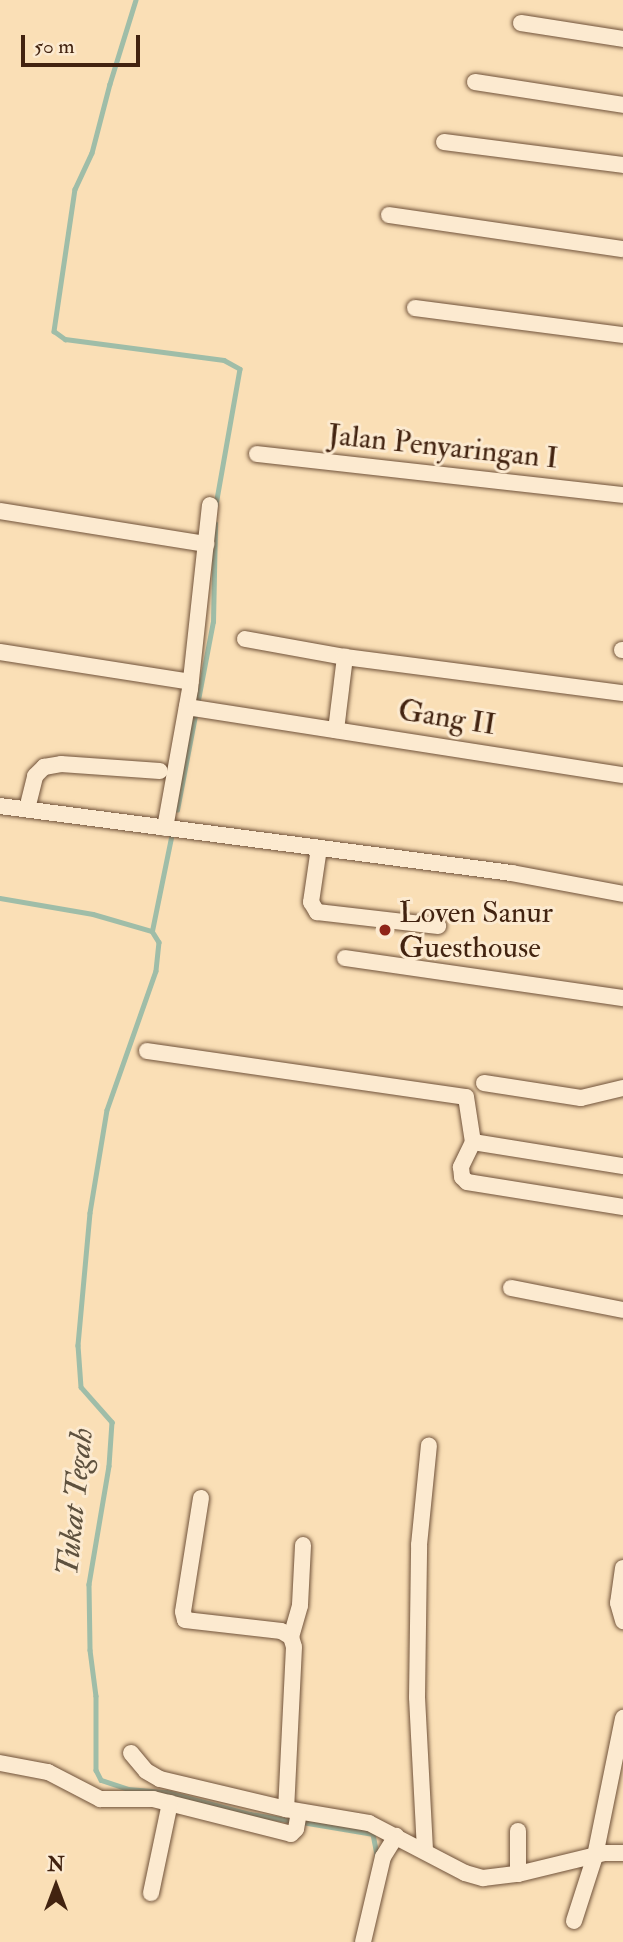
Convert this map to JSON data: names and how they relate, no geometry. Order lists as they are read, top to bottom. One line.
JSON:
{"streets":{"street":["Jalan Penyaringan I","Gang II"]},"water":["Tukat Tegah"],"places":["Loven Sanur Guesthouse"],"scale_bar":"50 m","north":"top"}
